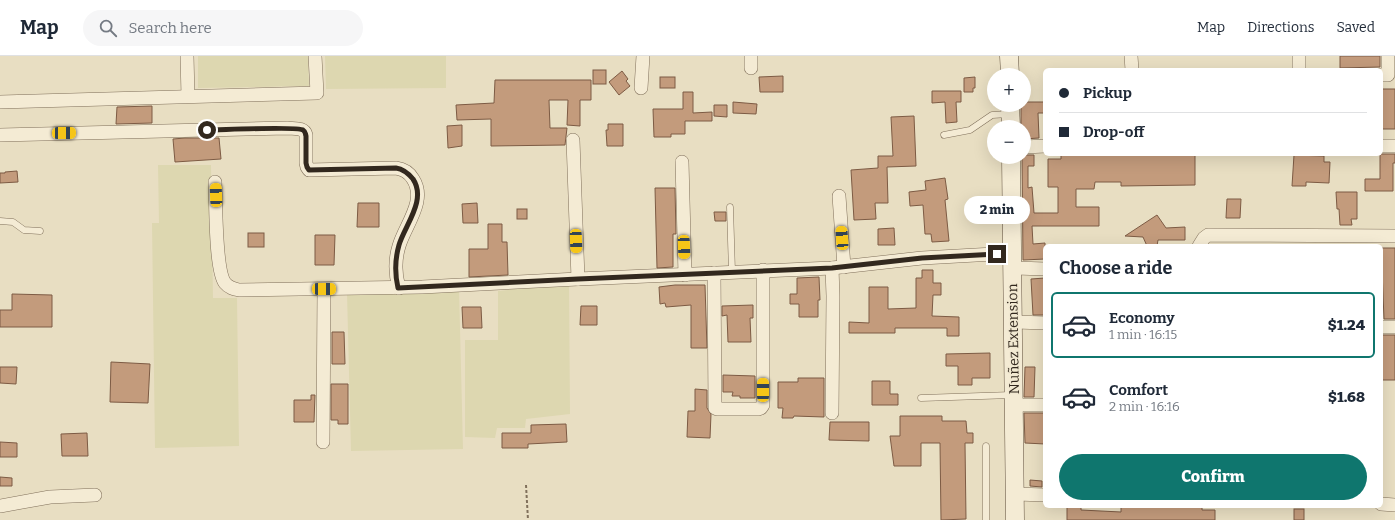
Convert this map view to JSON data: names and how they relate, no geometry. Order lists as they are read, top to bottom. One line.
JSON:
{"streets":{"street":["Nuñez Extension"]},"page":{"header":"Map","search":"Search here","nav":["Map","Directions","Saved"],"map_buttons":["+","−"],"banner":["Pickup","Drop-off"],"bubble":"2 min","heading":"Choose a ride","list":[{"name":"Economy","note":"1 min · 16:15","value":"$1.24"},{"name":"Comfort","note":"2 min · 16:16","value":"$1.68"}],"buttons":"Confirm"}}
